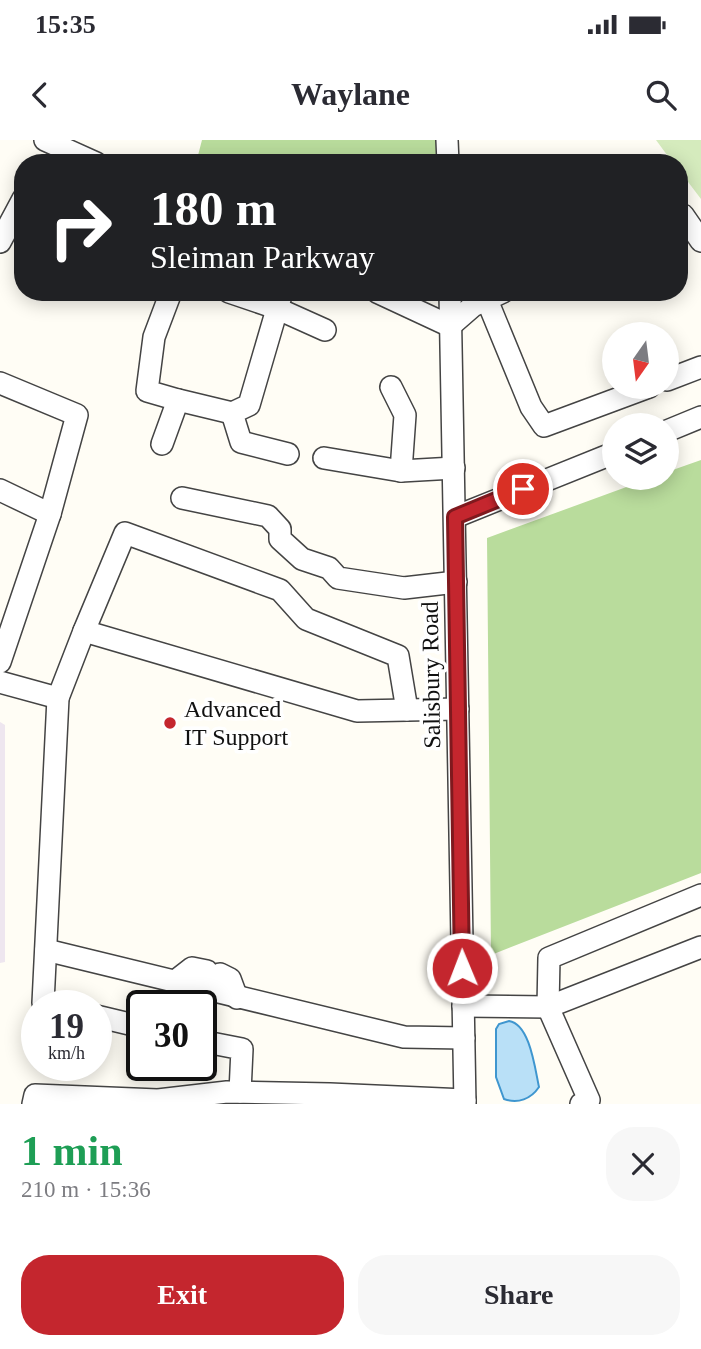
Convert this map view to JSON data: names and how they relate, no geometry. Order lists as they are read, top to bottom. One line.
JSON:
{"streets":{"street":["Salisbury Road"]},"places":["Advanced IT Support"],"north":"bottom","page":{"status":"15:35","header":"Waylane","turn":["180 m","Sleiman Parkway"],"speed":"19 km/h","limit":"30","heading":["1 min","210 m · 15:36"],"buttons":["Exit","Share"]}}
